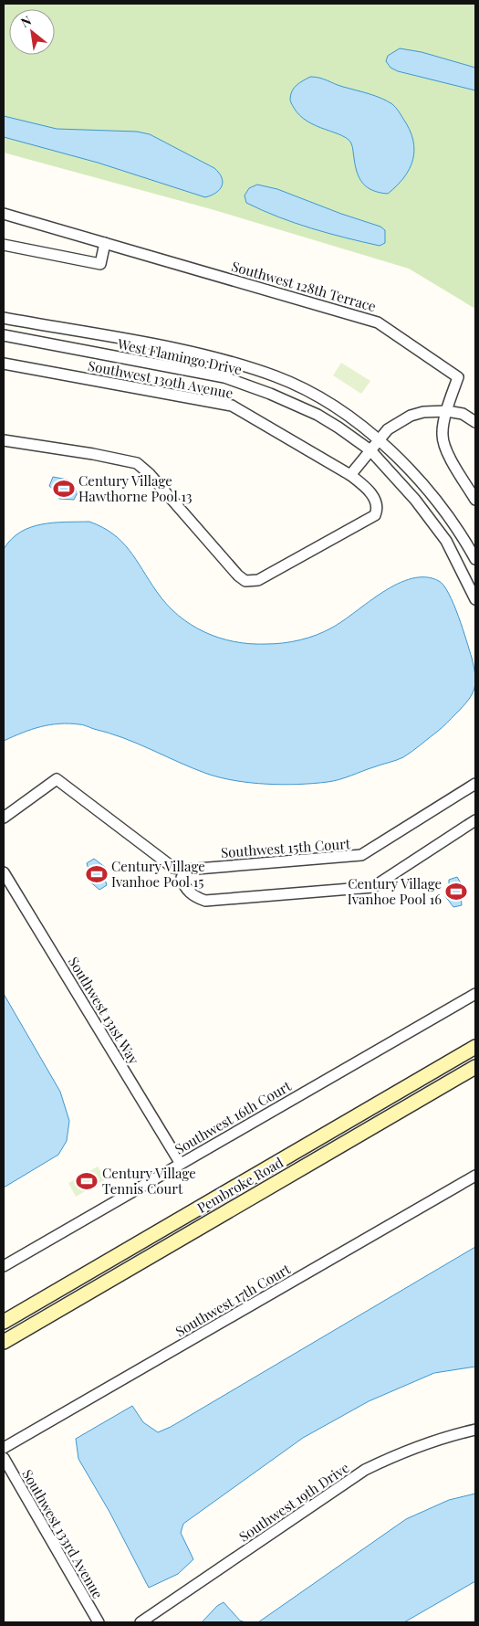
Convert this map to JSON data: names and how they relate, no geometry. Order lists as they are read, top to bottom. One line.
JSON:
{"streets":{"main road":["Pembroke Road"],"street":["Southwest 128th Terrace","West Flamingo Drive","Southwest 130th Avenue","Southwest 15th Court","Southwest 131st Way","Southwest 16th Court","Southwest 17th Court","Southwest 19th Drive","Southwest 133rd Avenue"]},"crossings":[["Southwest 131st Way","Southwest 16th Court"]],"places":{"sports":["Century Village Hawthorne Pool 13","Century Village Ivanhoe Pool 15","Century Village Ivanhoe Pool 16","Century Village Tennis Court"]},"north":"top left"}
